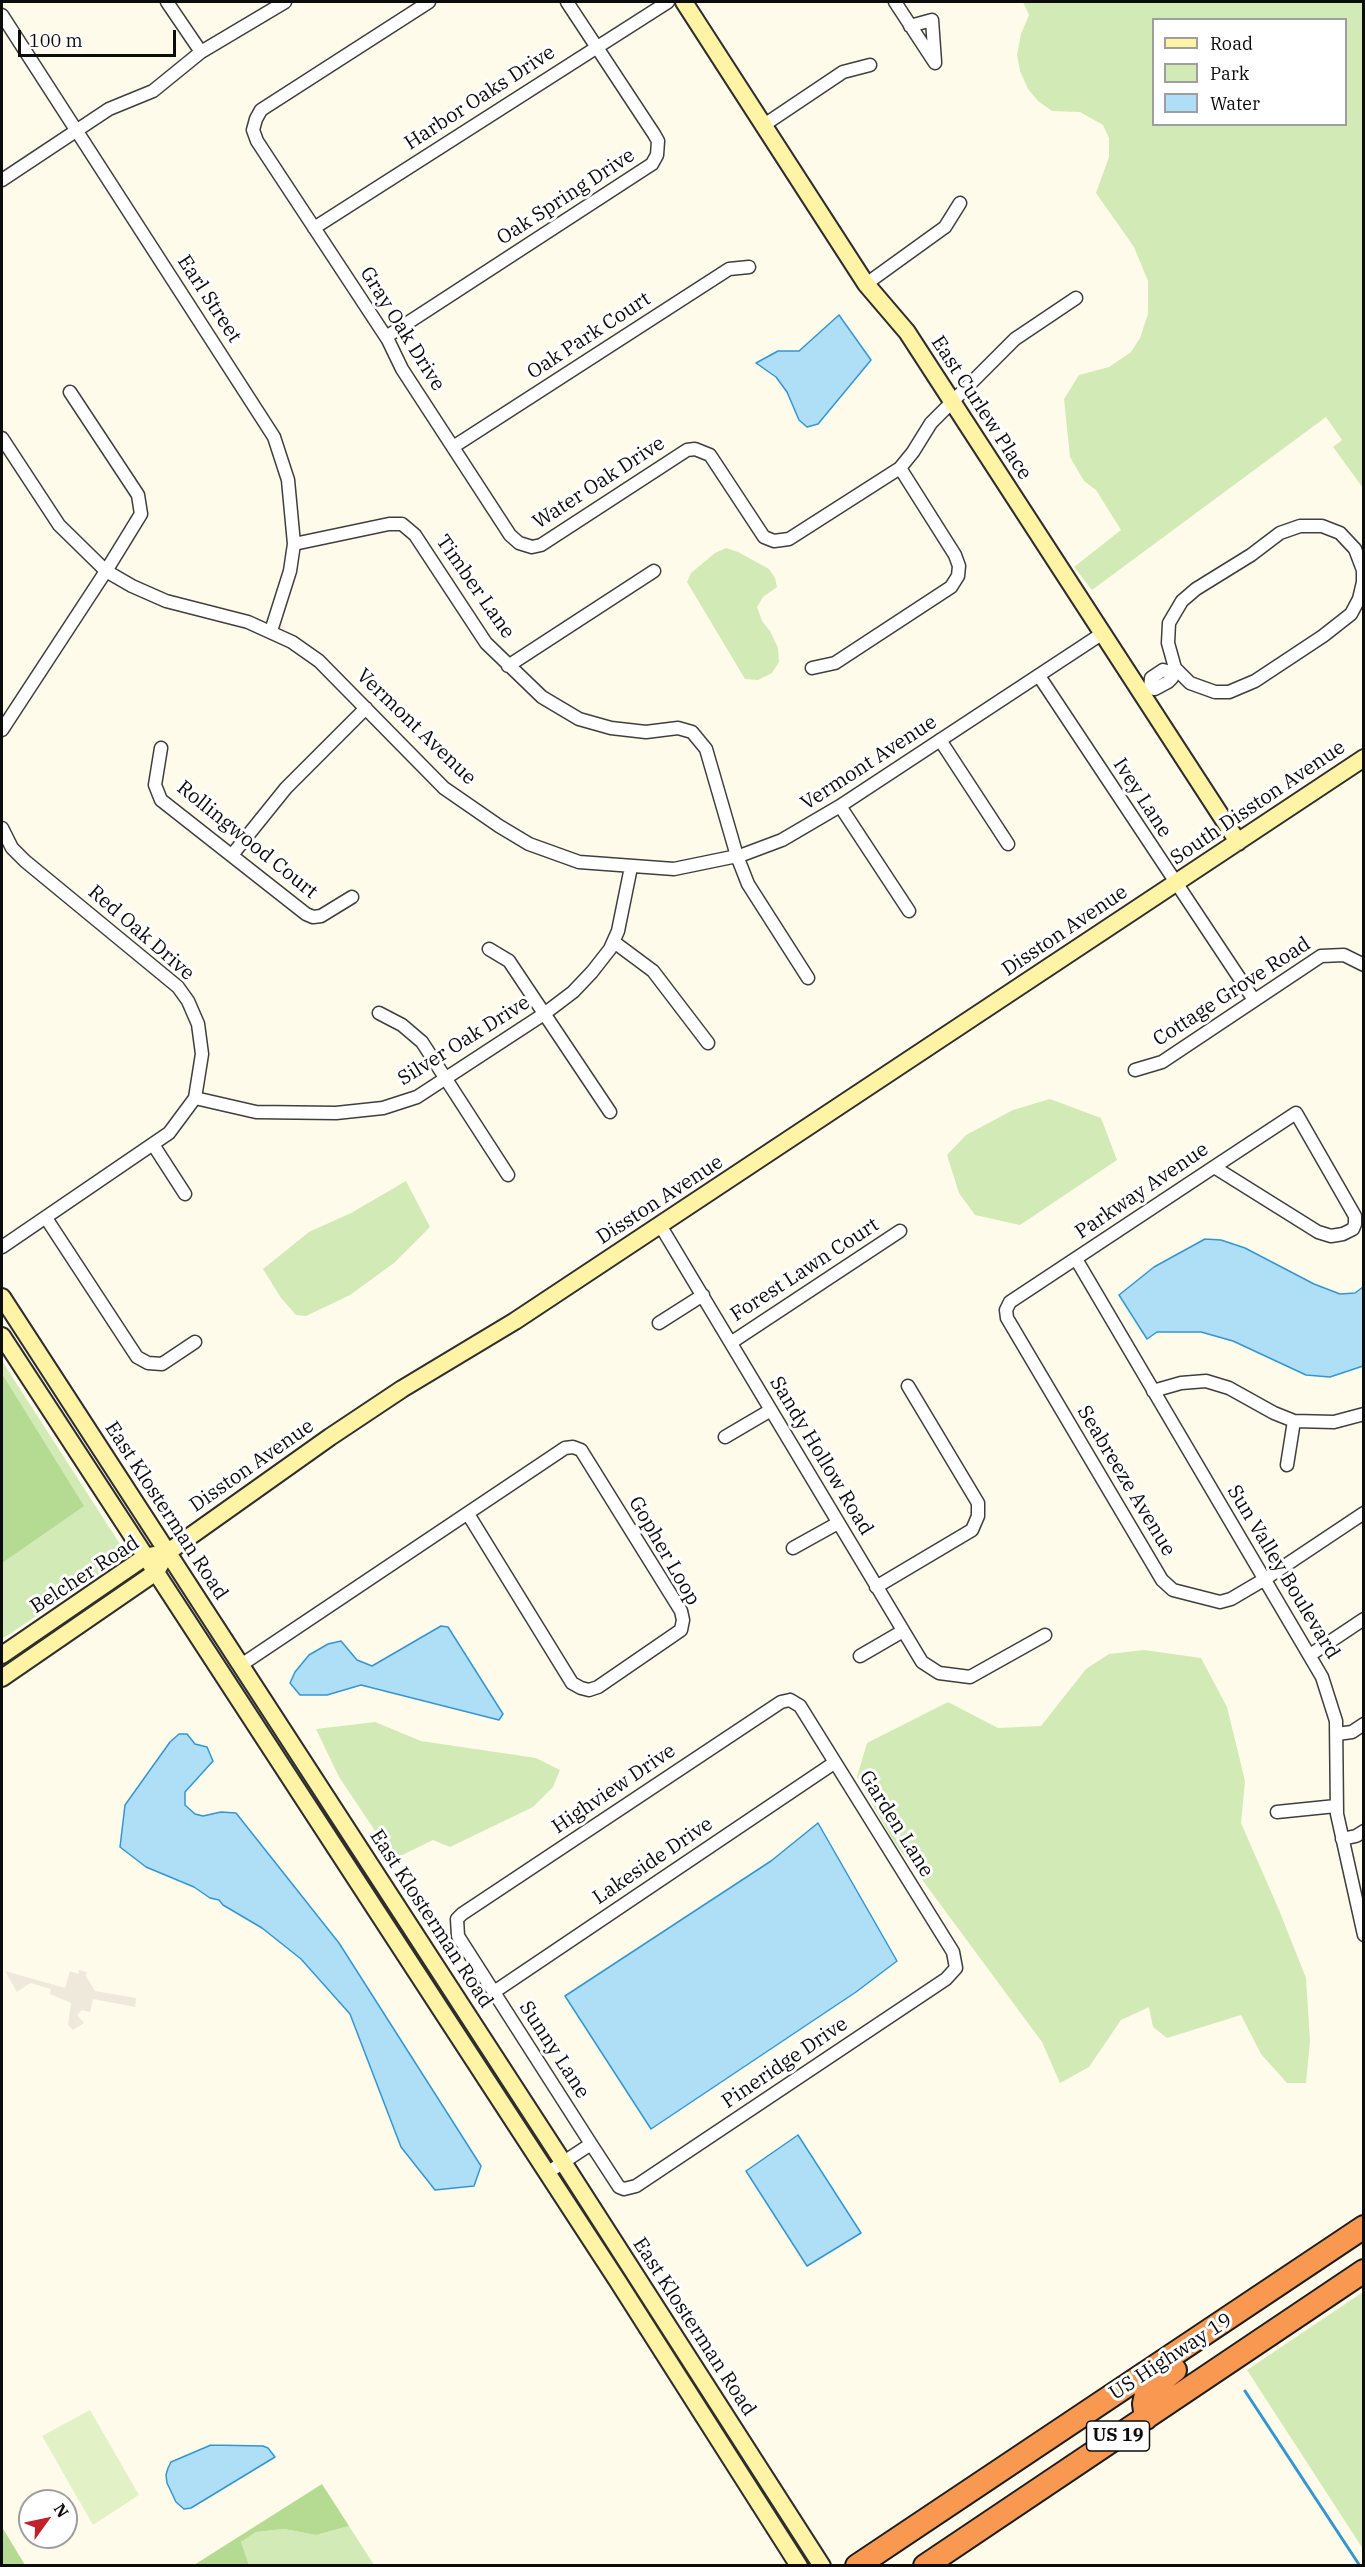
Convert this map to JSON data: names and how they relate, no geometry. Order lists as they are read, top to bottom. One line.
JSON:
{"streets":{"highway":["US Highway 19","US 19"],"main road":["East Curlew Place","South Disston Avenue","Disston Avenue","East Klosterman Road","Belcher Road"],"street":["Harbor Oaks Drive","Oak Spring Drive","Earl Street","Gray Oak Drive","Oak Park Court","Water Oak Drive","Timber Lane","Vermont Avenue","Ivey Lane","Rollingwood Court","Red Oak Drive","Cottage Grove Road","Silver Oak Drive","Parkway Avenue","Forest Lawn Court","Sandy Hollow Road","Seabreeze Avenue","Gopher Loop","Sun Valley Boulevard","Highview Drive","Garden Lane","Lakeside Drive","Sunny Lane","Pineridge Drive"]},"crossings":[["Harbor Oaks Drive","Oak Spring Drive"],["Harbor Oaks Drive","Gray Oak Drive"],["Oak Spring Drive","Gray Oak Drive"],["Earl Street","Timber Lane"],["Earl Street","Vermont Avenue"],["Gray Oak Drive","Oak Park Court"],["Gray Oak Drive","Water Oak Drive"],["East Curlew Place","Water Oak Drive"],["East Curlew Place","Vermont Avenue"],["East Curlew Place","South Disston Avenue"],["Timber Lane","Vermont Avenue"],["Vermont Avenue","Ivey Lane"],["Vermont Avenue","Silver Oak Drive"],["Ivey Lane","South Disston Avenue"],["Ivey Lane","Disston Avenue"],["Ivey Lane","Cottage Grove Road"],["South Disston Avenue","Disston Avenue"],["Disston Avenue","Sandy Hollow Road"],["Disston Avenue","East Klosterman Road"],["Disston Avenue","Belcher Road"],["Red Oak Drive","Silver Oak Drive"],["Parkway Avenue","Seabreeze Avenue"],["Parkway Avenue","Sun Valley Boulevard"],["Forest Lawn Court","Sandy Hollow Road"],["Seabreeze Avenue","Sun Valley Boulevard"],["East Klosterman Road","Gopher Loop"],["East Klosterman Road","Belcher Road"],["Highview Drive","Garden Lane"],["Highview Drive","Sunny Lane"],["Garden Lane","Lakeside Drive"],["Garden Lane","Pineridge Drive"],["Lakeside Drive","Sunny Lane"],["Sunny Lane","Pineridge Drive"]],"legend":["Road","Park","Water"],"scale_bar":"100 m","north":"top right"}
